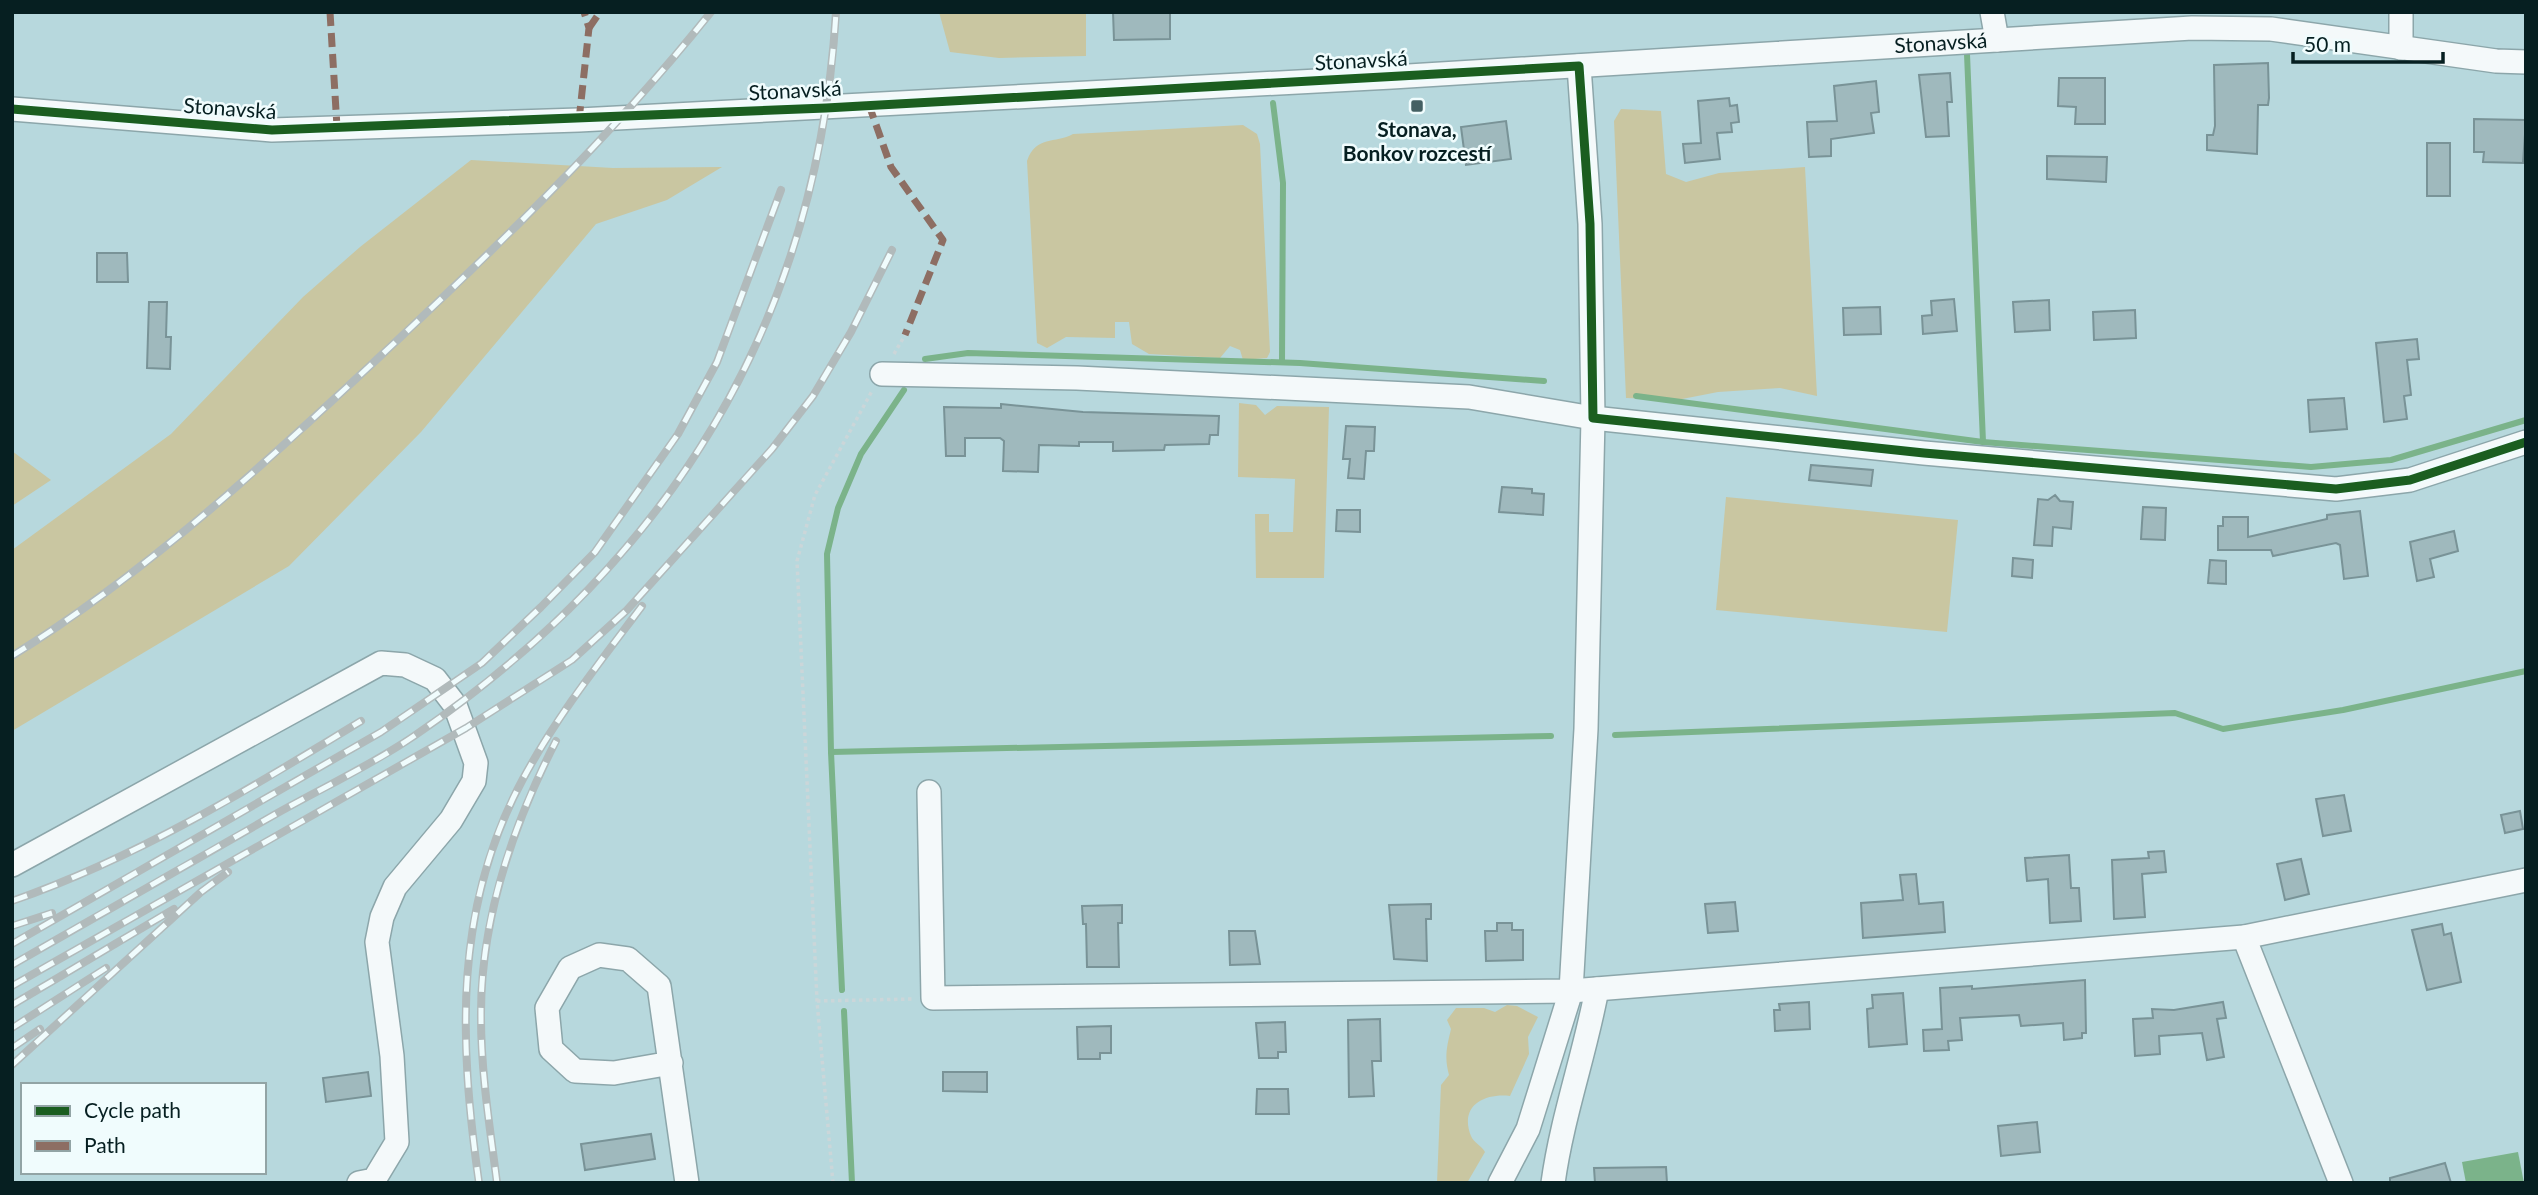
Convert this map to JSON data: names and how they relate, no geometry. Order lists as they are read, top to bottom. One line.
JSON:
{"streets":{"street":["Stonavská"]},"places":{"transit":["Stonava, Bonkov rozcestí"]},"legend":["Cycle path","Path"],"scale_bar":"50 m"}
